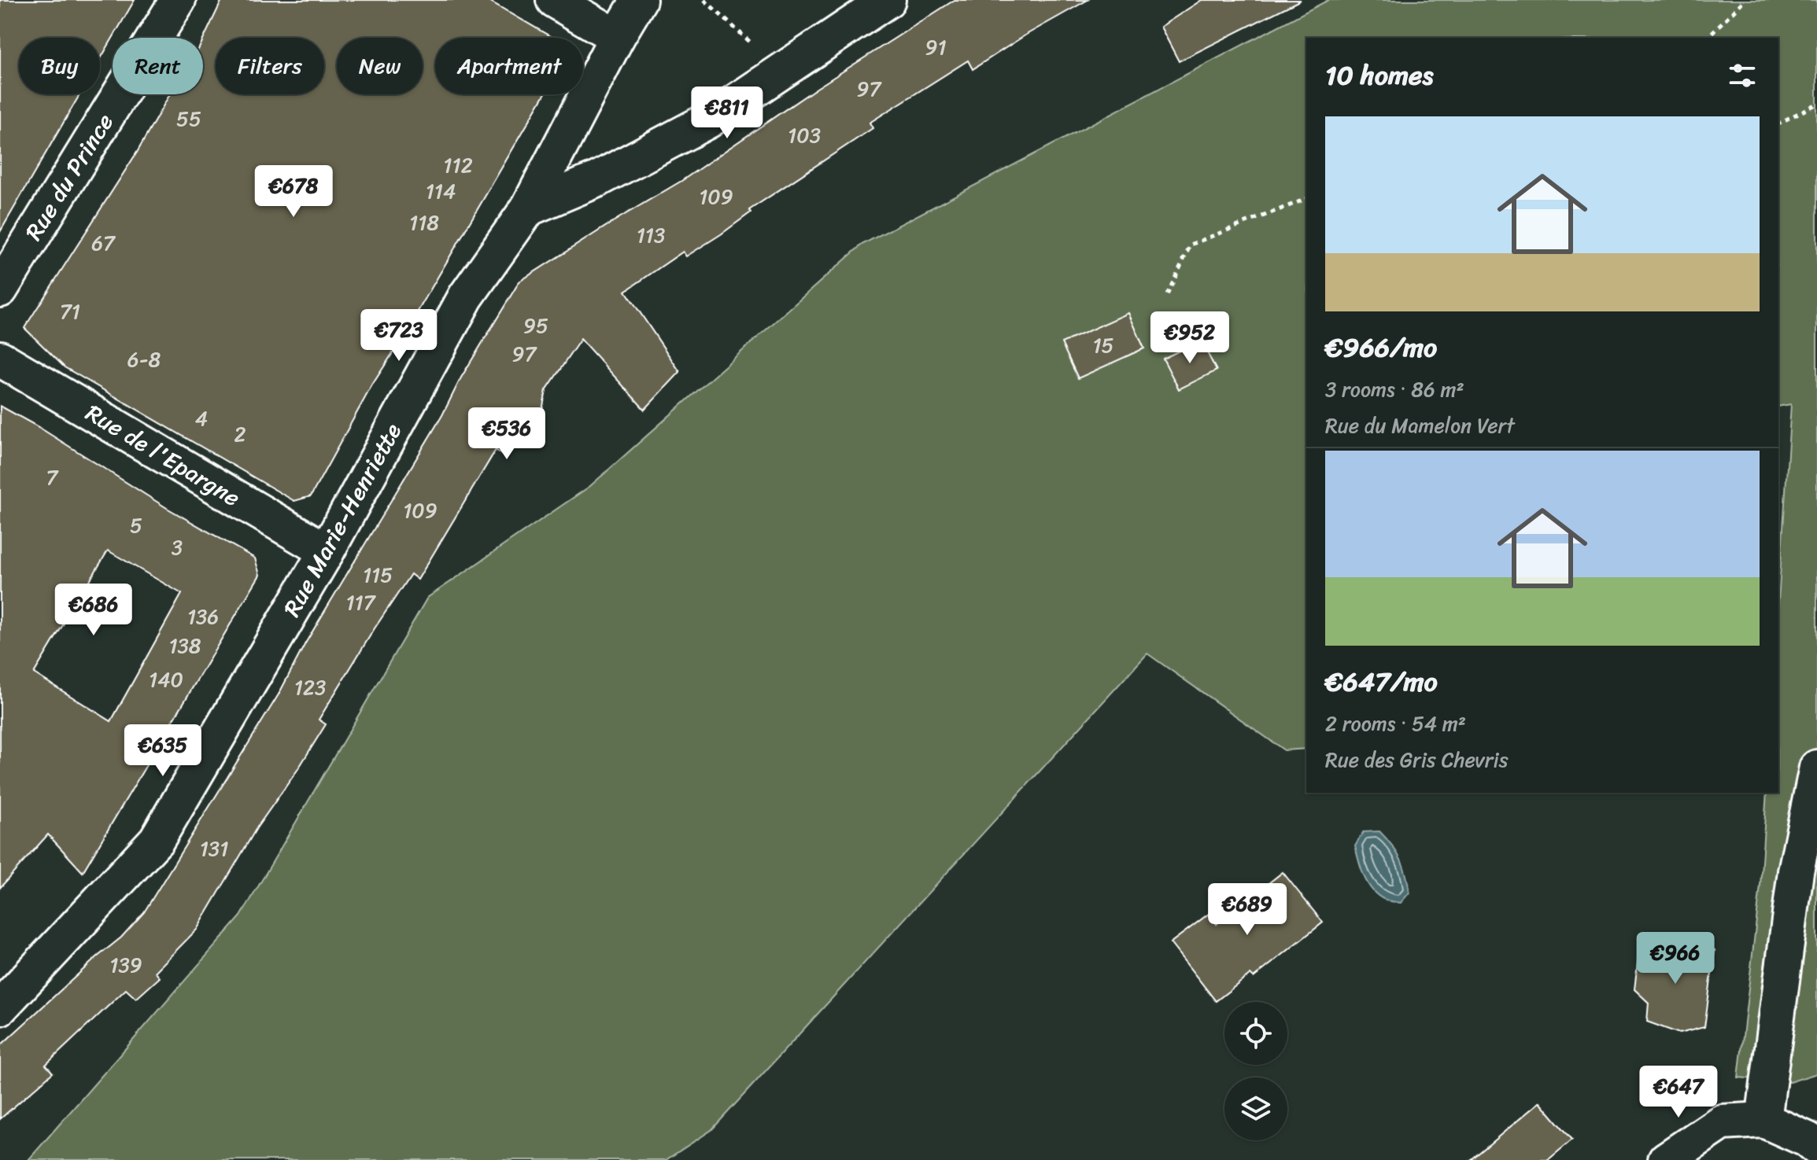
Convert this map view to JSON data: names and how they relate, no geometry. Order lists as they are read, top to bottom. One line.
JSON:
{"streets":{"street":["Rue du Prince","Rue de l'Epargne","Rue Marie-Henriette"]},"crossings":[["Rue de l'Epargne","Rue Marie-Henriette"]],"house_numbers":["91","97","55","103","112","114","109","118","113","67","71","95","15","97","6-8","4","2","7","109","5","3","115","117","136","138","140","123","131","139"],"page":{"chip":["Buy","Rent","Filters","New","Apartment"],"heading":"10 homes","price":["€811","€678","€723","€952","€536","€686","€635","€689","€966","€647"],"list":[{"name":"€966/mo","note":"3 rooms · 86 m² · Rue du Mamelon Vert"},{"name":"€647/mo","note":"2 rooms · 54 m² · Rue des Gris Chevris"}]}}
